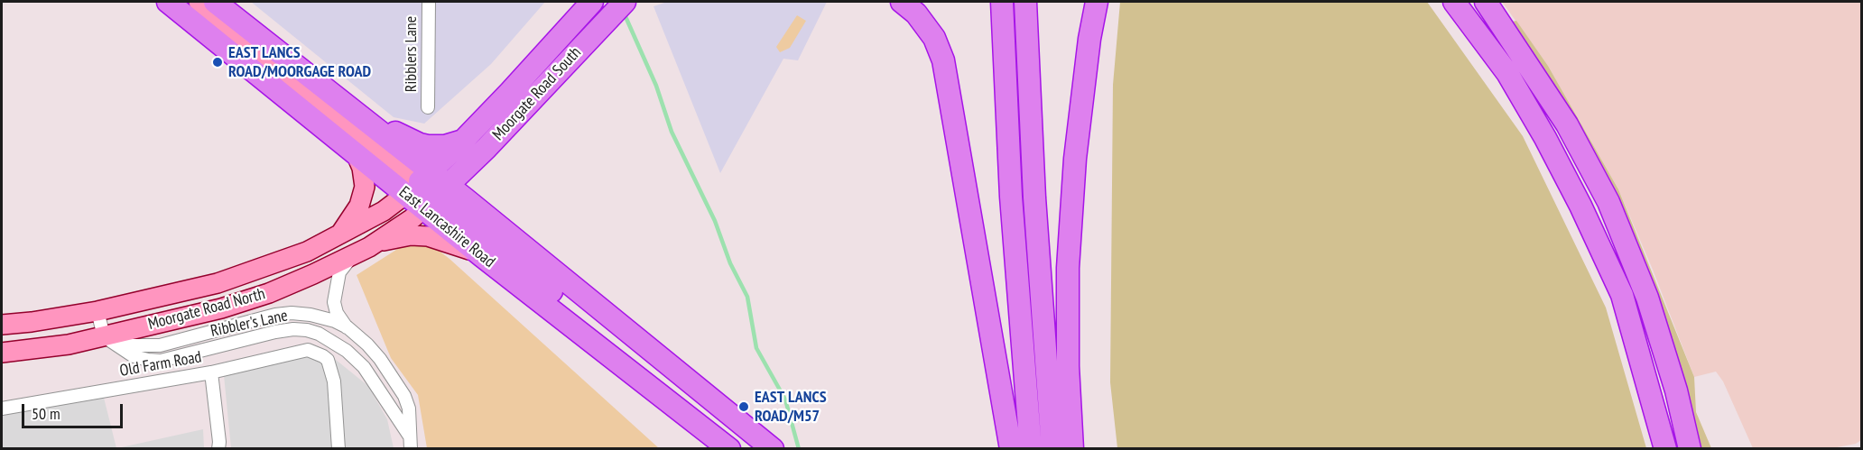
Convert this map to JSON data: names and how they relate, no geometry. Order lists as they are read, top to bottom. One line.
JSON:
{"streets":{"highway":["Moorgate Road South","East Lancashire Road"],"main road":["Moorgate Road North"],"street":["Ribblers Lane","Ribbler's Lane","Old Farm Road"]},"crossings":[["Moorgate Road South","East Lancashire Road"],["Moorgate Road South","Moorgate Road North"],["East Lancashire Road","Moorgate Road North"],["Moorgate Road North","Ribbler's Lane"]],"places":["EAST LANCS ROAD/MOORGAGE ROAD","EAST LANCS ROAD/M57"],"scale_bar":"50 m"}
